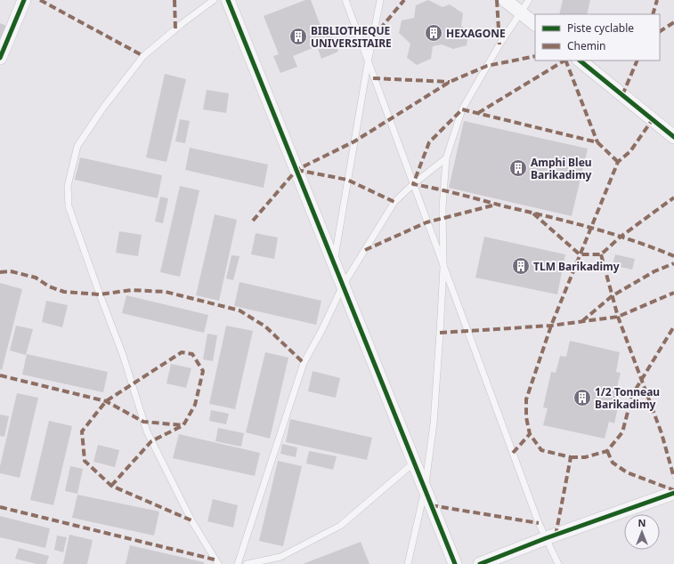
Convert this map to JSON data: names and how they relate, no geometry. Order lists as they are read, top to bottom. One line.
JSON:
{"places":{"building":["HEXAGONE","BIBLIOTHEQUE UNIVERSITAIRE","Amphi Bleu Barikadimy","TLM Barikadimy","1/2 Tonneau Barikadimy"]},"legend":["Piste cyclable","Chemin"],"north":"top"}
